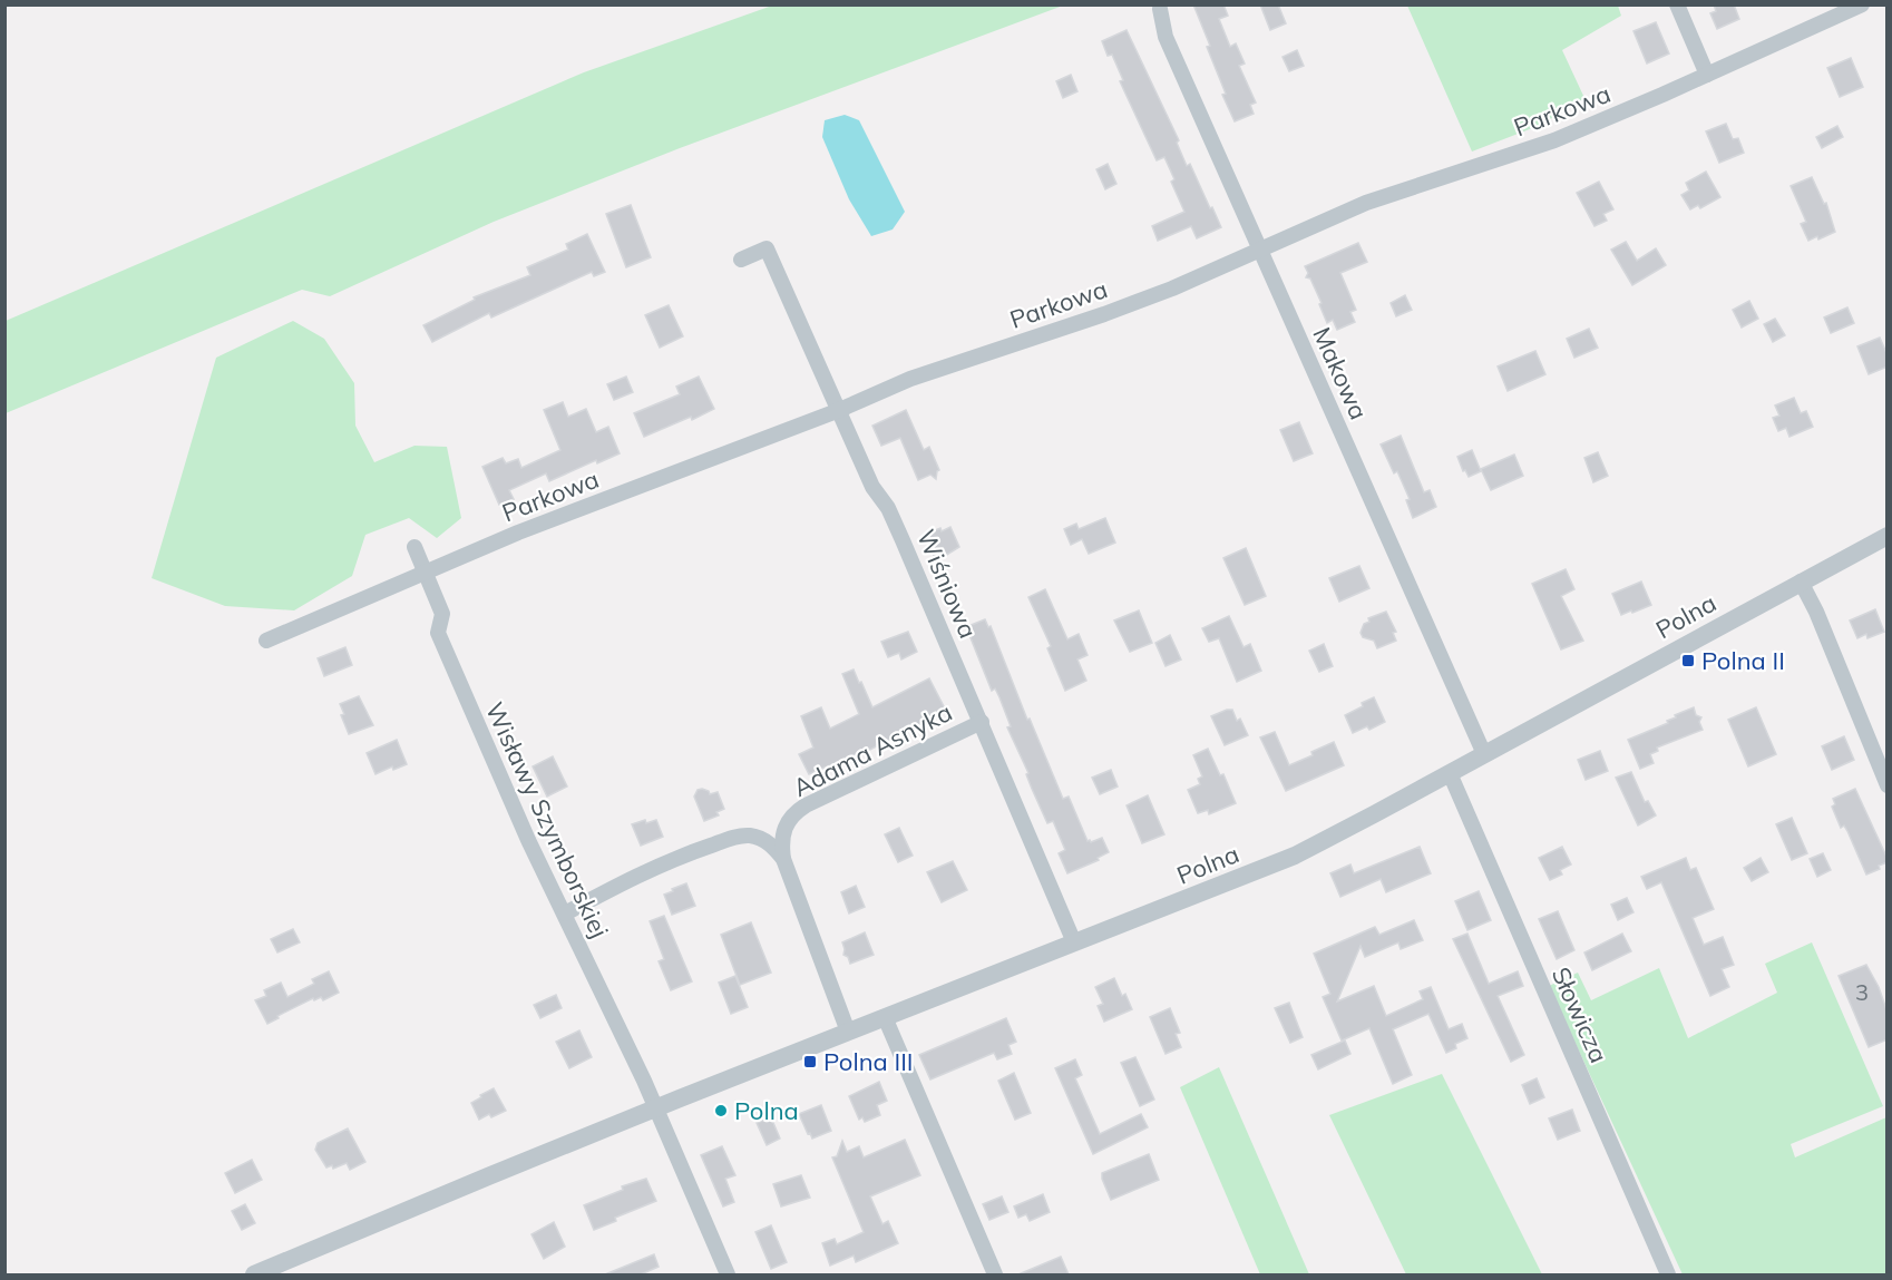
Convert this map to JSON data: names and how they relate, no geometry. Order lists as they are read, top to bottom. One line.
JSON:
{"streets":{"street":["Parkowa","Makowa","Wiśniowa","Polna","Adama Asnyka","Wisławy Szymborskiej","Słowicza"]},"crossings":[["Parkowa","Makowa"],["Parkowa","Wiśniowa"],["Parkowa","Wisławy Szymborskiej"],["Makowa","Polna"],["Wiśniowa","Polna"],["Wiśniowa","Adama Asnyka"],["Polna","Wisławy Szymborskiej"],["Polna","Słowicza"]],"places":{"transit":["Polna II","Polna III"],"other":["Polna"]},"house_numbers":["3"]}
